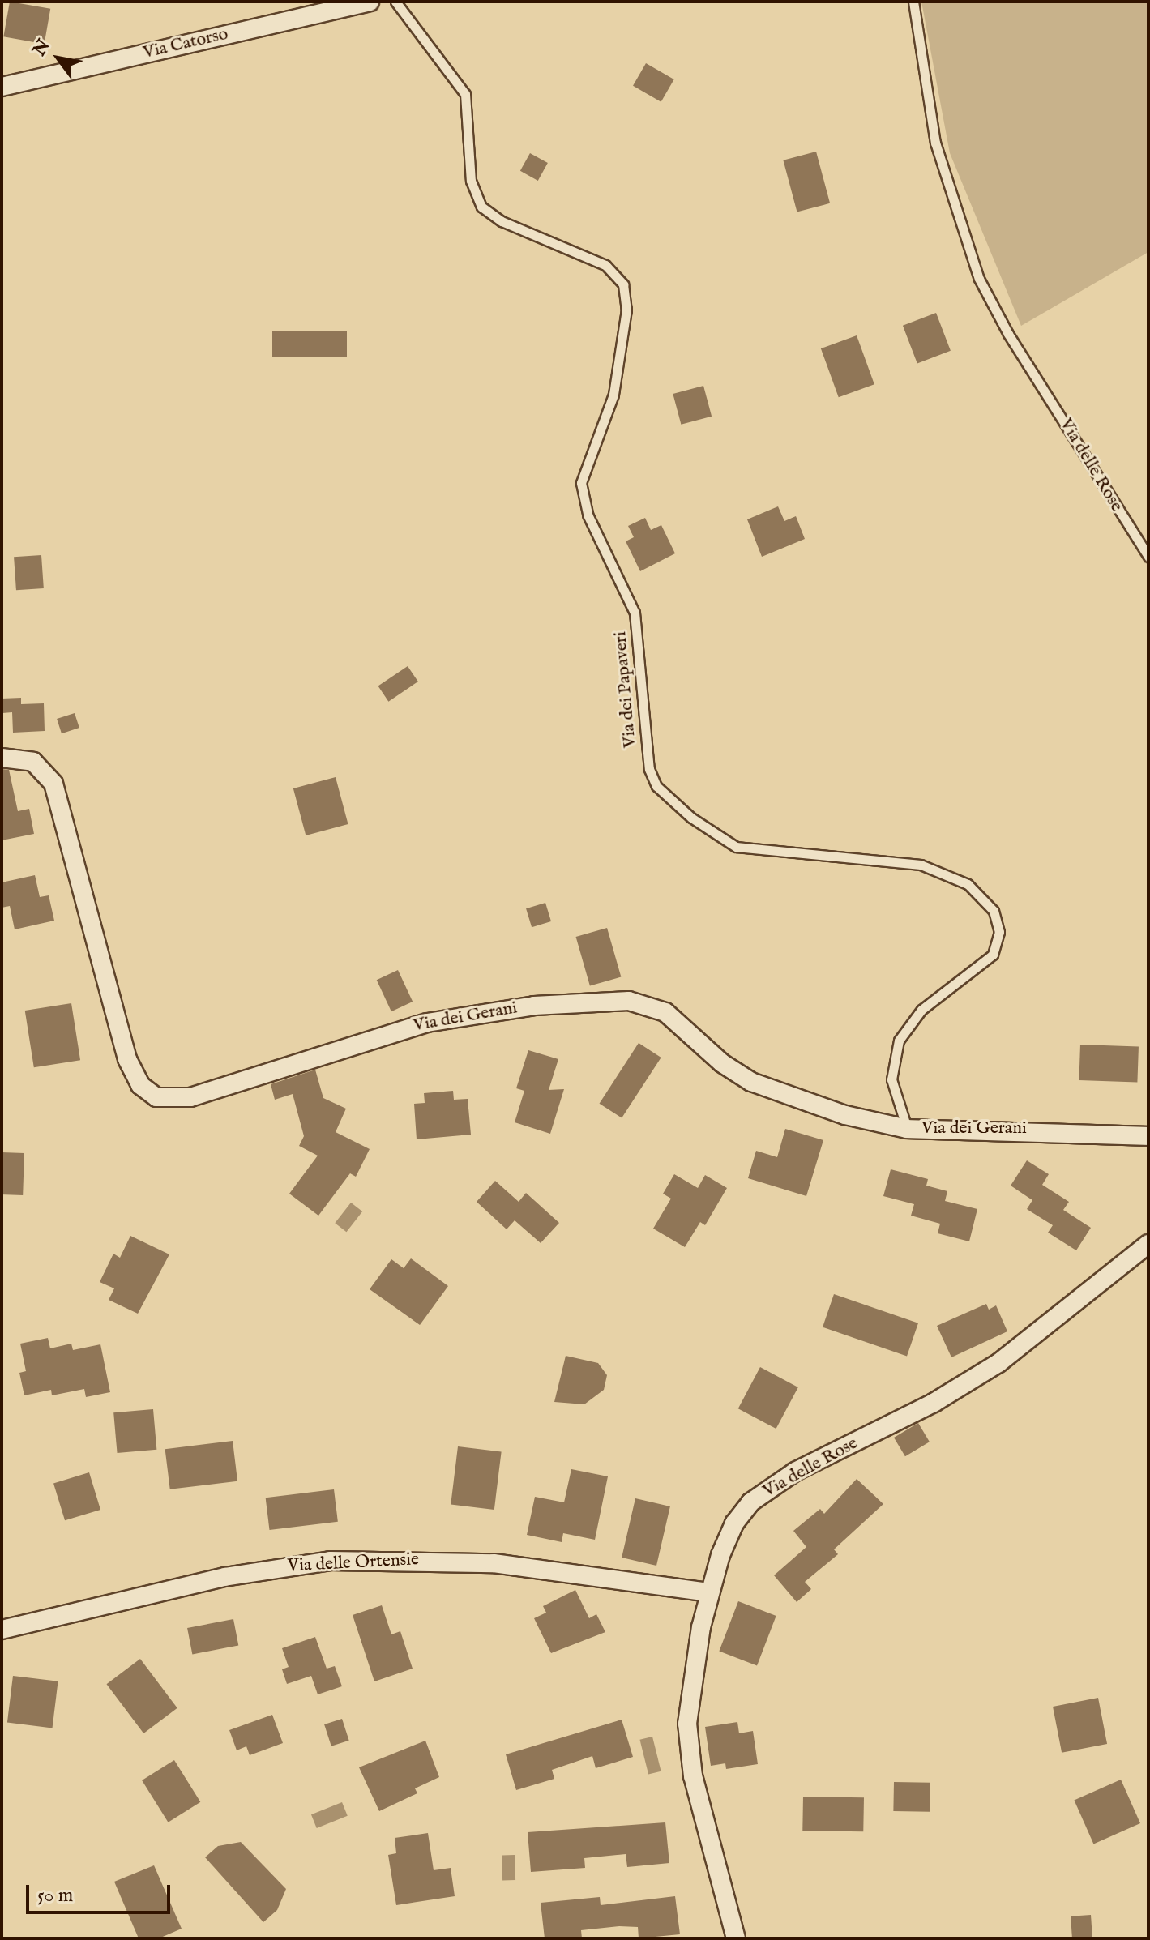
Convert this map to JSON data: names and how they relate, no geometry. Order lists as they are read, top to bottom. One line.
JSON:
{"streets":{"street":["Via Catorso","Via delle Rose","Via dei Gerani","Via delle Ortensie"],"lane":["Via dei Papaveri"]},"crossings":[["Via delle Rose","Via delle Ortensie"],["Via dei Papaveri","Via dei Gerani"]],"scale_bar":"50 m","north":"top left"}
